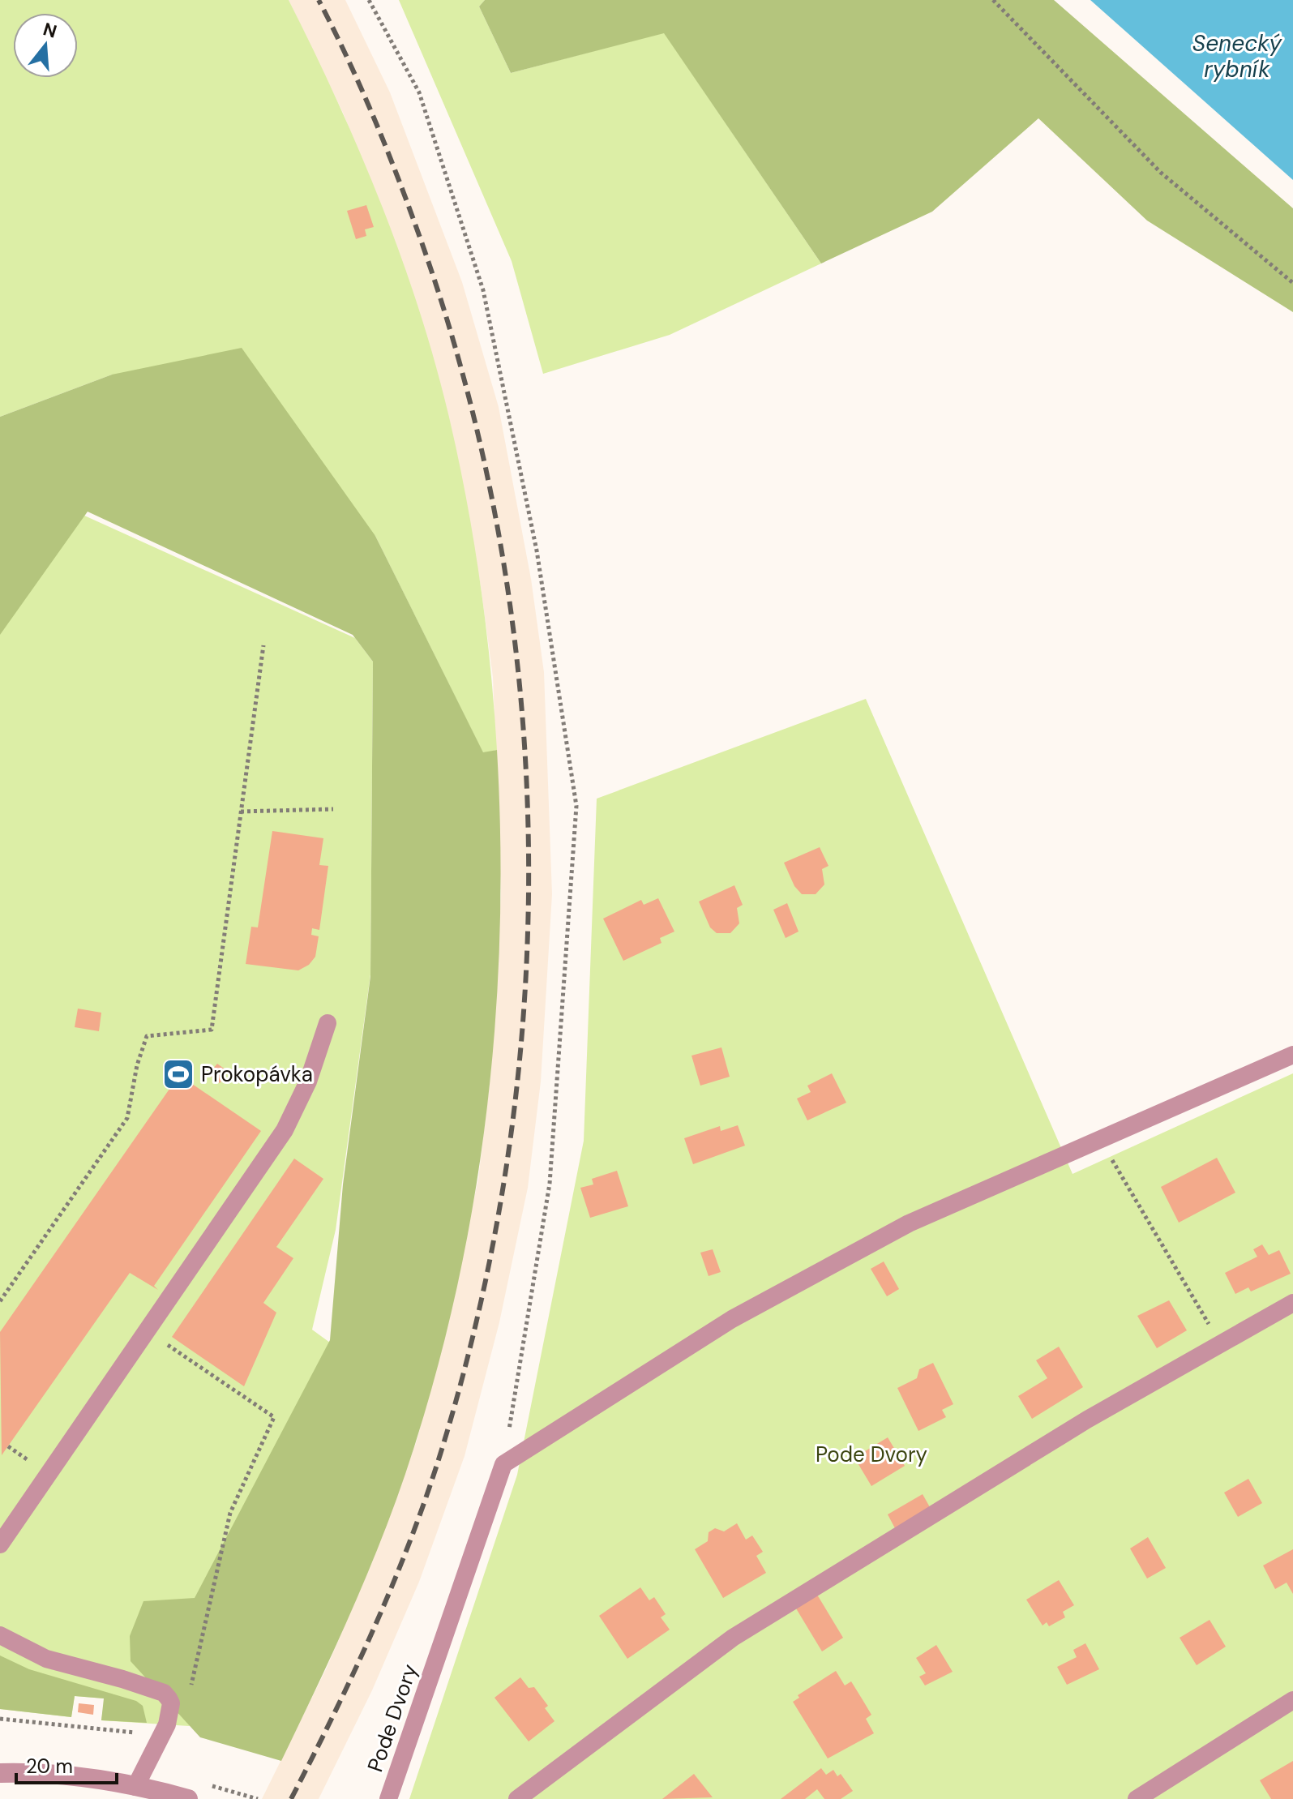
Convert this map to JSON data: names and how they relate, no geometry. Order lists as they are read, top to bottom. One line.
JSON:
{"streets":{"lane":["Pode Dvory"]},"water":["Senecký rybník"],"parks":["Pode Dvory"],"places":{"sports":["Prokopávka"]},"scale_bar":"20 m","north":"top"}
